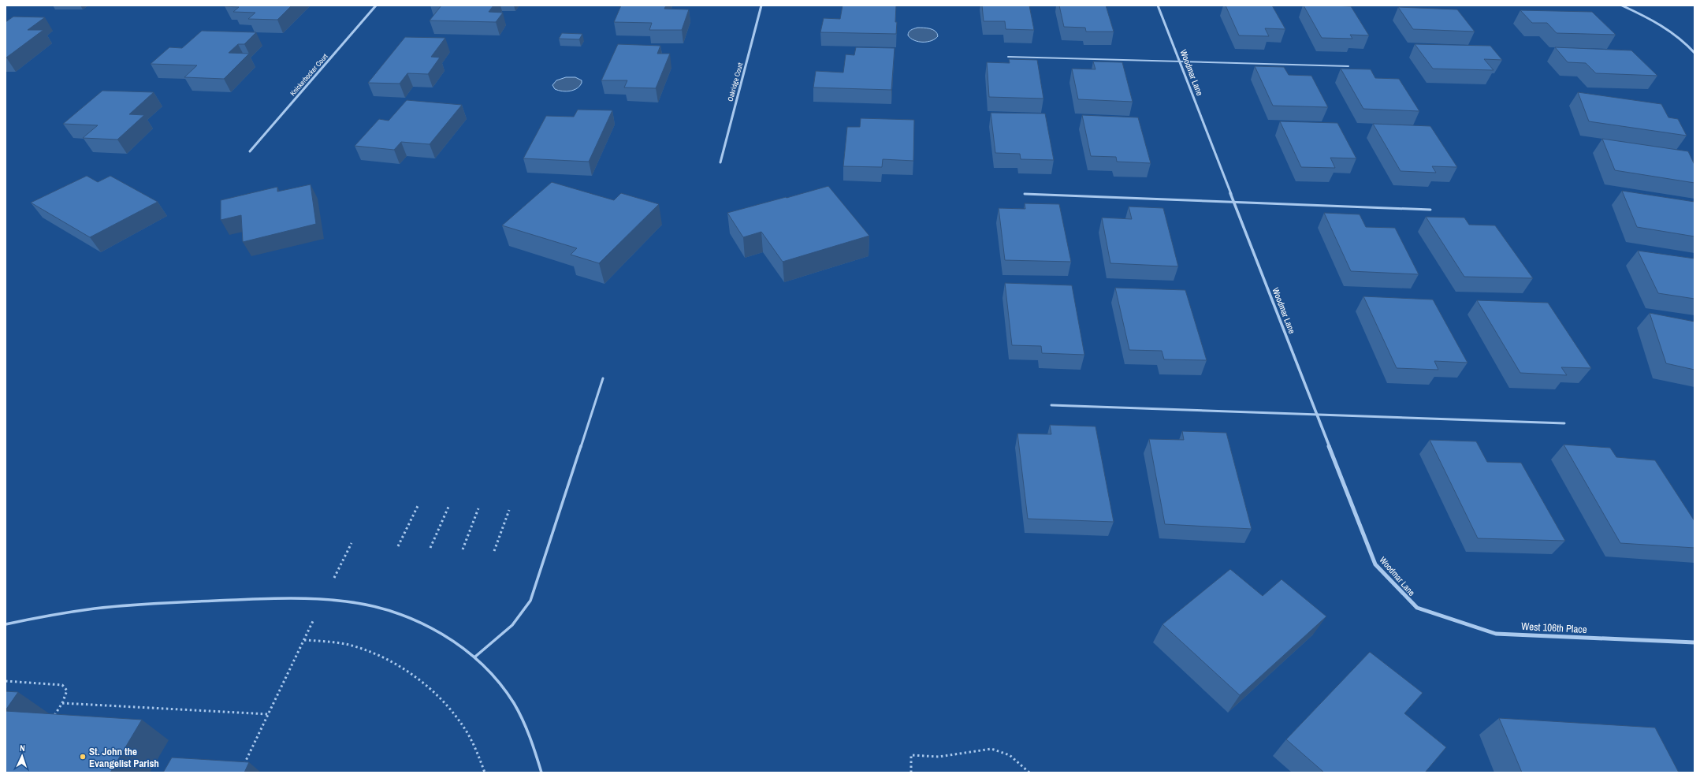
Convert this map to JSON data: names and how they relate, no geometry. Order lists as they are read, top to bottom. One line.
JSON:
{"streets":{"street":["Woodmar Lane","Knickerbocker Court","Oakridge Court","West 106th Place"]},"crossings":[["Woodmar Lane","West 106th Place"]],"places":["St. John the Evangelist Parish"],"north":"top"}
